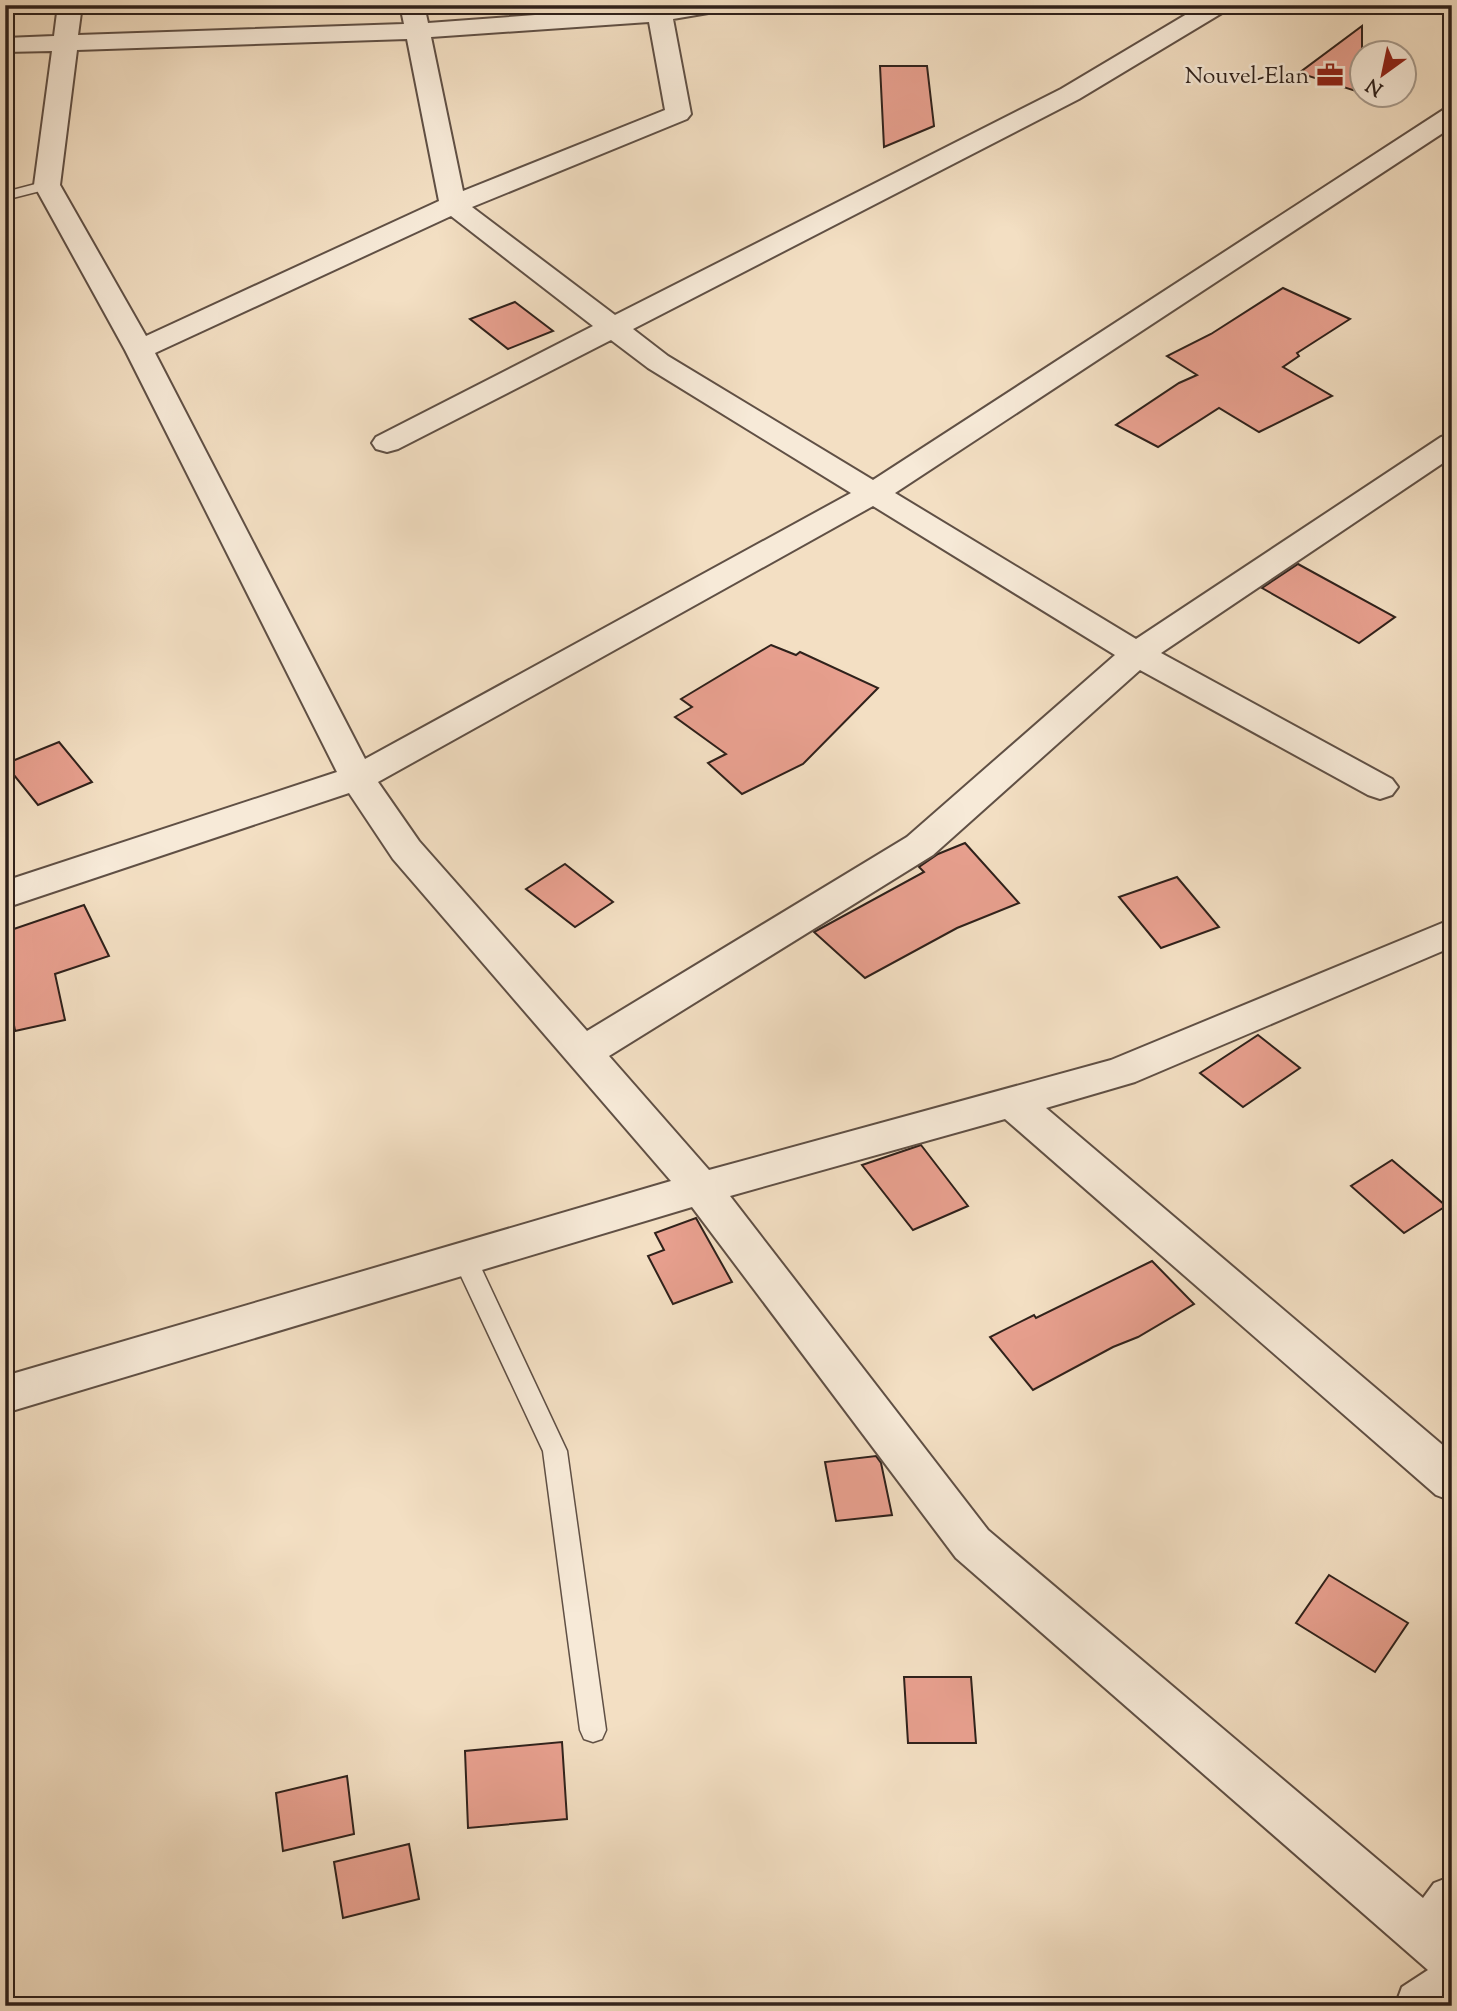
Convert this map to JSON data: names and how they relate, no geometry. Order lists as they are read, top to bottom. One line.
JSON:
{"places":{"office":["Nouvel-Elan"]},"north":"bottom left"}
